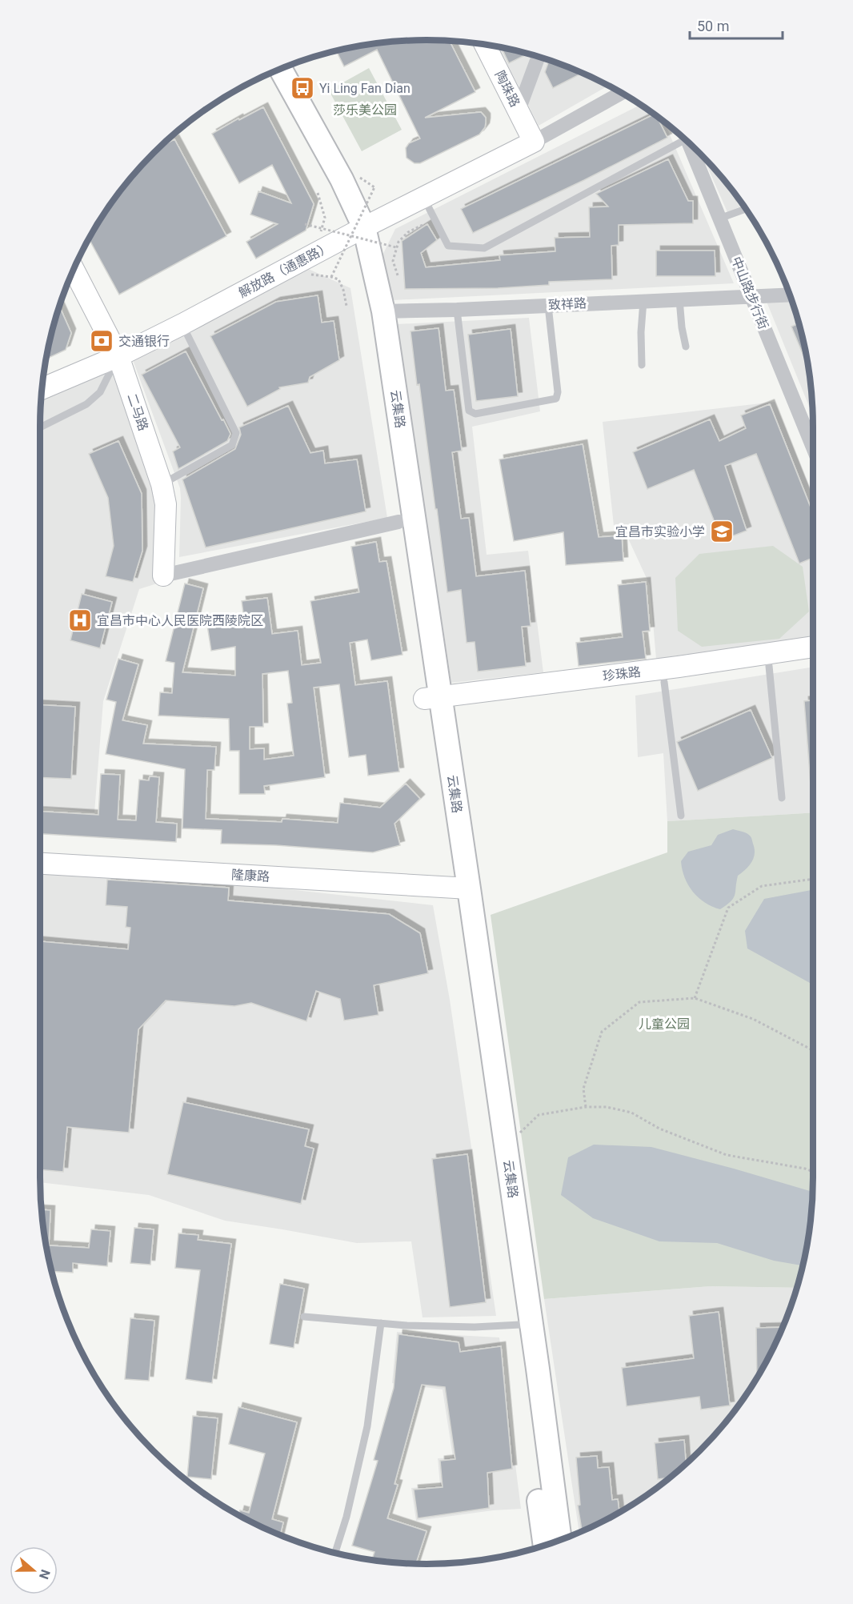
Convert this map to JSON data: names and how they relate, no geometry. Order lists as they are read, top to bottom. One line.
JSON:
{"streets":{"main road":["陶珠路","解放路（通惠路）","云集路","二马路","珍珠路","隆康路"],"street":["中山路步行街","致祥路"]},"crossings":[["陶珠路","解放路（通惠路）"],["解放路（通惠路）","云集路"],["解放路（通惠路）","二马路"],["中山路步行街","致祥路"],["致祥路","云集路"],["云集路","珍珠路"],["云集路","隆康路"]],"parks":["莎乐美公园","儿童公园"],"places":{"bus stop":["Yi Ling Fan Dian"],"bank":["交通银行"],"school or university":["宜昌市实验小学"],"hospital":["宜昌市中心人民医院西陵院区"]},"scale_bar":"50 m","north":"right"}
